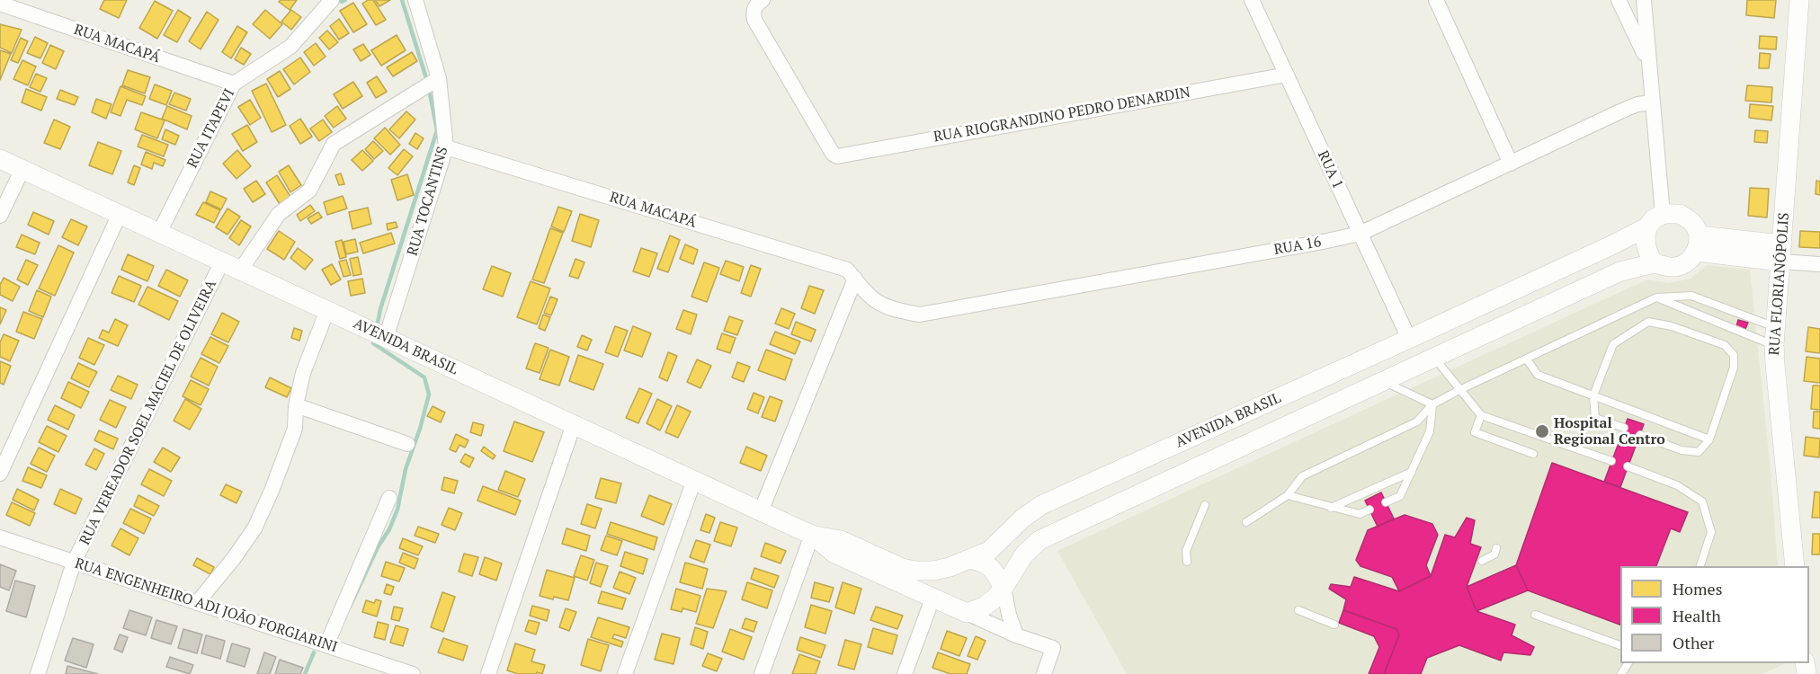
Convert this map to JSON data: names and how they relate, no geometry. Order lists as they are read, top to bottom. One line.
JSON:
{"streets":{"street":["RUA MACAPÁ","RUA RIOGRANDINO PEDRO DENARDIN","RUA ITAPEVI","RUA 1","RUA TOCANTINS","RUA 16","RUA FLORIANÓPOLIS","AVENIDA BRASIL","RUA VEREADOR SOEL MACIEL DE OLIVEIRA","RUA ENGENHEIRO ADI JOÃO FORGIARINI"]},"crossings":[["RUA MACAPÁ","RUA ITAPEVI"],["RUA MACAPÁ","RUA TOCANTINS"],["RUA MACAPÁ","RUA 16"],["RUA RIOGRANDINO PEDRO DENARDIN","RUA 1"],["RUA ITAPEVI","AVENIDA BRASIL"],["RUA 1","RUA 16"],["RUA 1","AVENIDA BRASIL"],["RUA TOCANTINS","AVENIDA BRASIL"],["AVENIDA BRASIL","RUA VEREADOR SOEL MACIEL DE OLIVEIRA"],["RUA VEREADOR SOEL MACIEL DE OLIVEIRA","RUA ENGENHEIRO ADI JOÃO FORGIARINI"]],"places":["Hospital Regional Centro"],"legend":["Homes","Health","Other"]}
